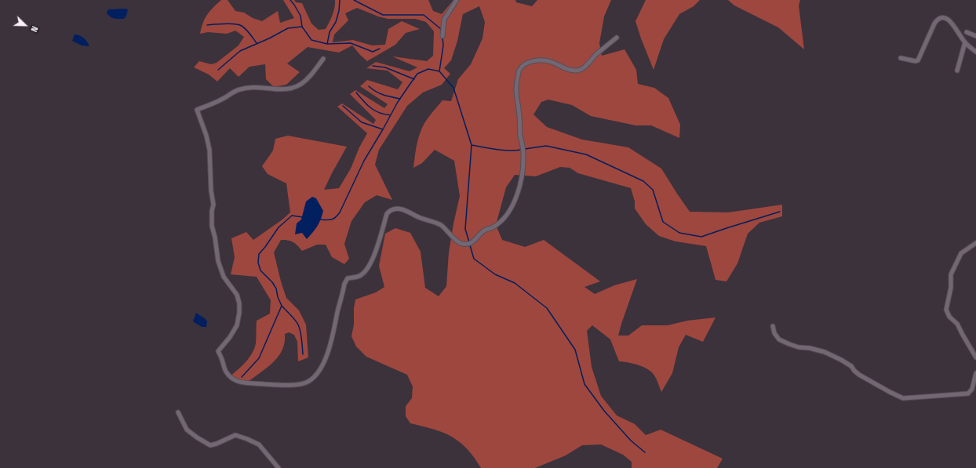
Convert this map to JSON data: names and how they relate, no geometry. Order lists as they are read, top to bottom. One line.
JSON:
{"north":"bottom right"}
